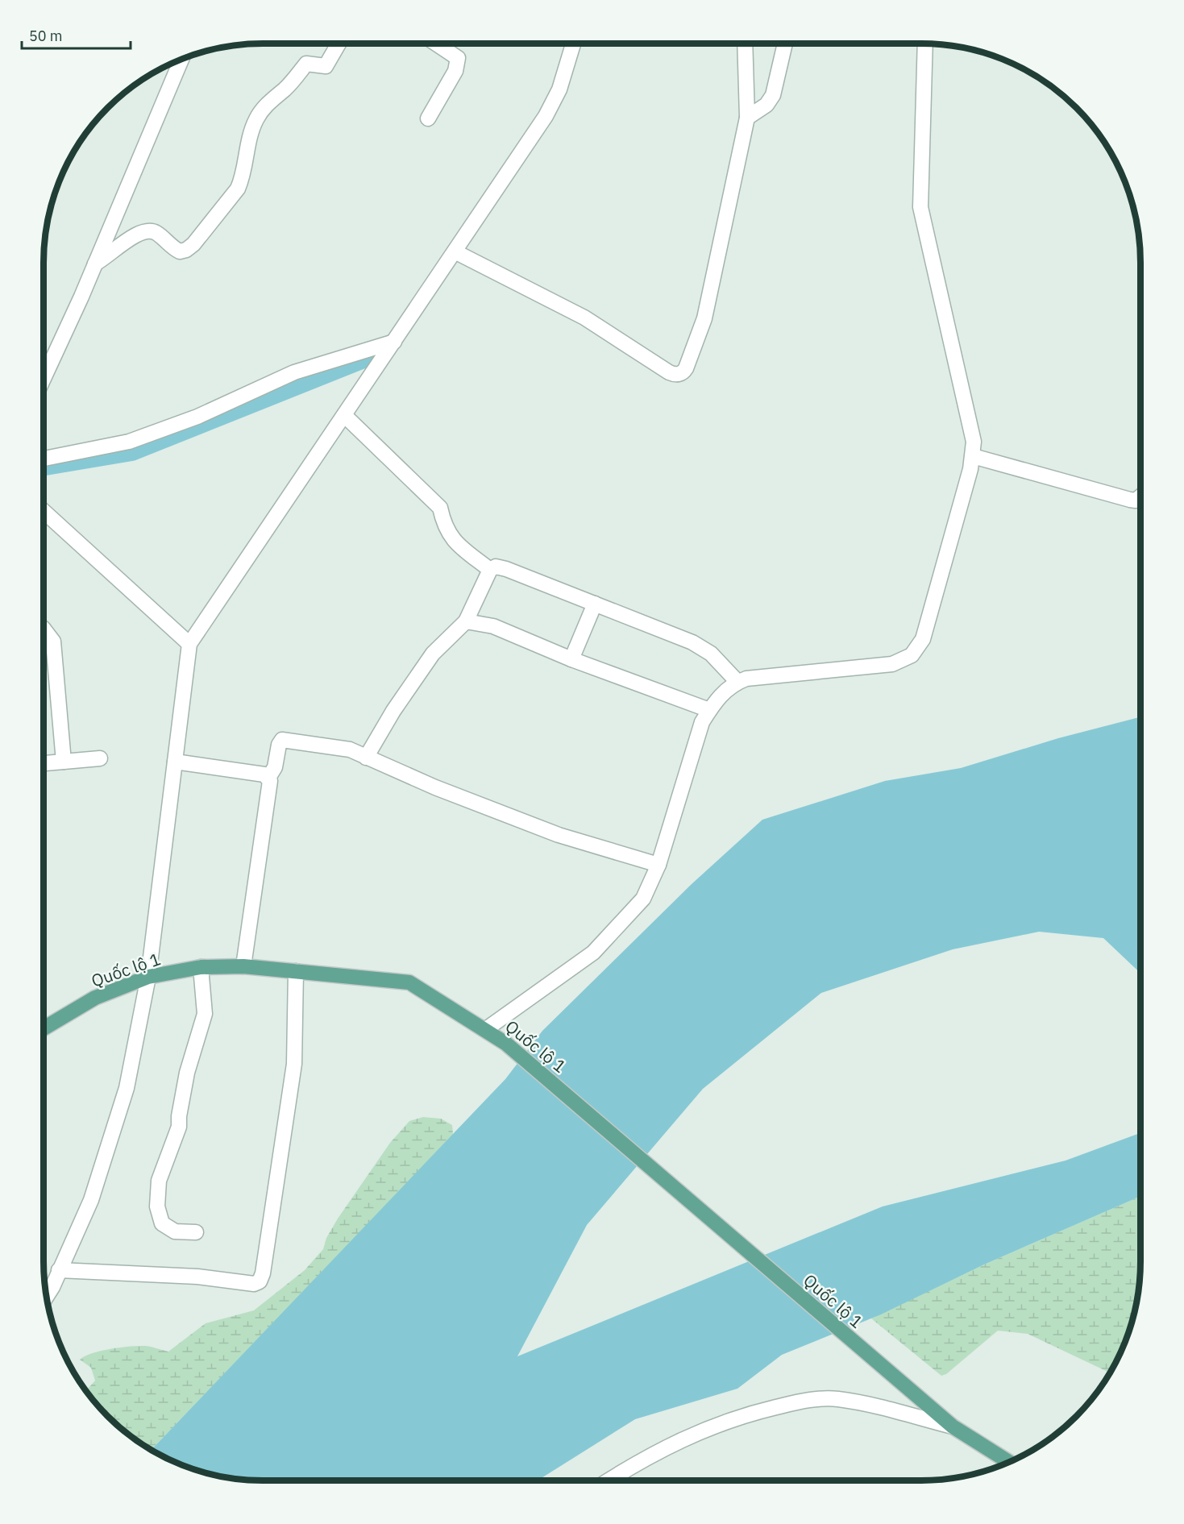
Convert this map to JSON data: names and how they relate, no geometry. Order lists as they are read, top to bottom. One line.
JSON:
{"streets":{"main road":["Quốc lộ 1"]},"scale_bar":"50 m"}
